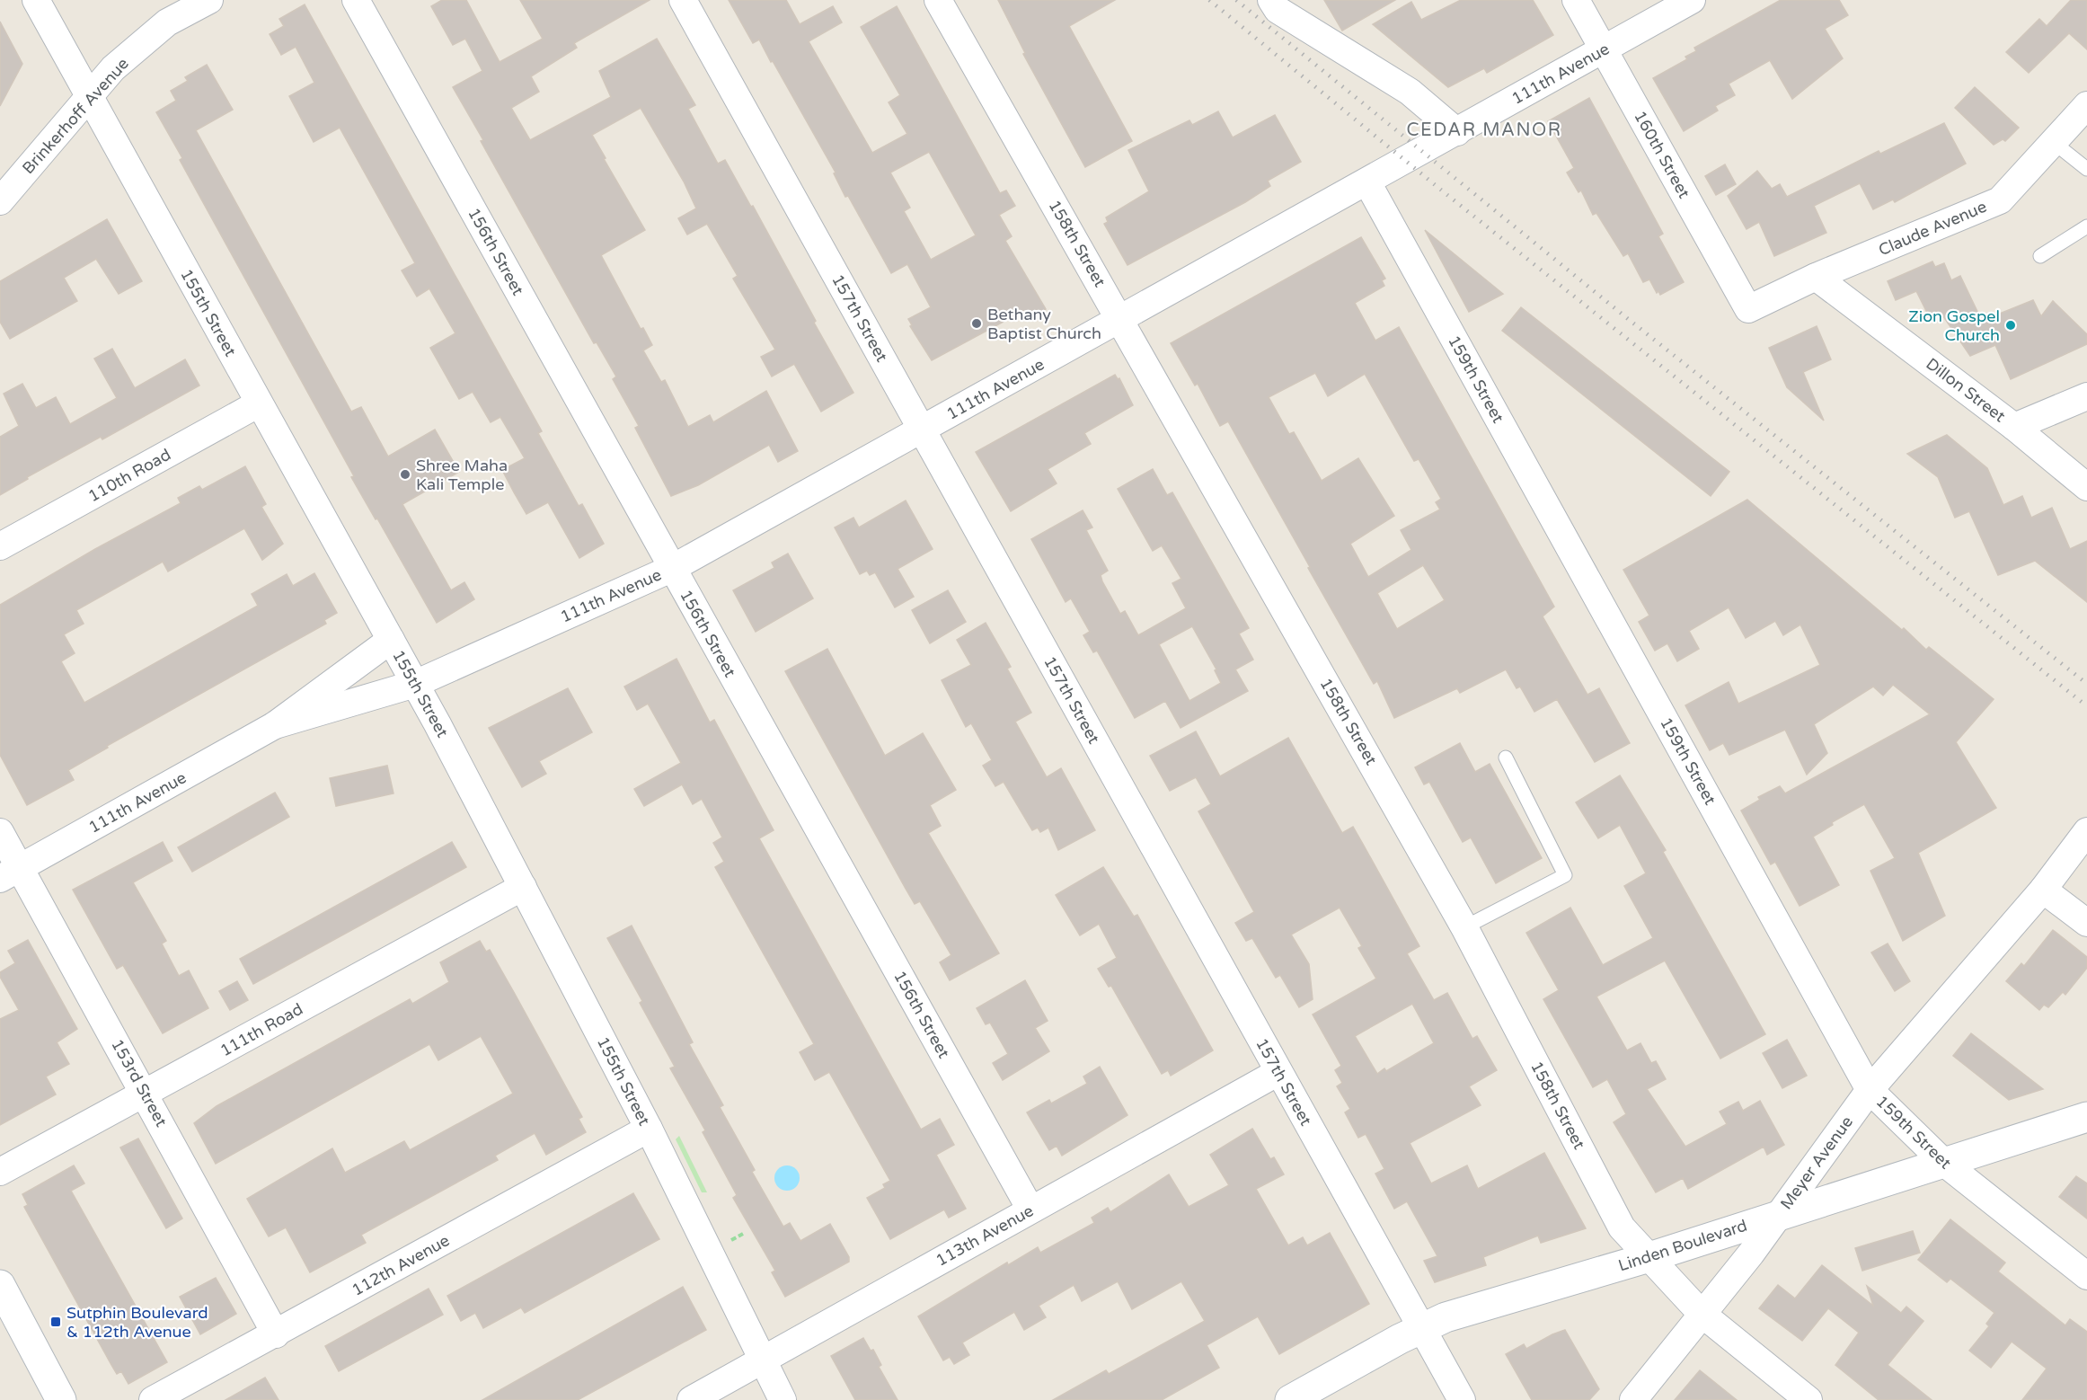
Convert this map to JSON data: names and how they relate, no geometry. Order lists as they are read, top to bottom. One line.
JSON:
{"streets":{"main road":["Linden Boulevard"],"street":["111th Avenue","Brinkerhoff Avenue","160th Street","Claude Avenue","158th Street","156th Street","155th Street","157th Street","159th Street","Dillon Street","110th Road","111th Road","153rd Street","Meyer Avenue","113th Avenue","112th Avenue"]},"crossings":[["111th Avenue","160th Street"],["111th Avenue","158th Street"],["111th Avenue","156th Street"],["111th Avenue","155th Street"],["111th Avenue","157th Street"],["111th Avenue","159th Street"],["111th Avenue","153rd Street"],["Brinkerhoff Avenue","155th Street"],["160th Street","Claude Avenue"],["Claude Avenue","Dillon Street"],["158th Street","Meyer Avenue"],["158th Street","Linden Boulevard"],["156th Street","113th Avenue"],["155th Street","110th Road"],["155th Street","111th Road"],["155th Street","113th Avenue"],["155th Street","112th Avenue"],["157th Street","113th Avenue"],["157th Street","Linden Boulevard"],["159th Street","Meyer Avenue"],["159th Street","Linden Boulevard"],["111th Road","153rd Street"],["153rd Street","112th Avenue"],["Meyer Avenue","Linden Boulevard"]],"districts":["CEDAR MANOR"],"places":{"other":["Bethany Baptist Church","Zion Gospel Church","Shree Maha Kali Temple"],"transit":["Sutphin Boulevard & 112th Avenue"]}}
